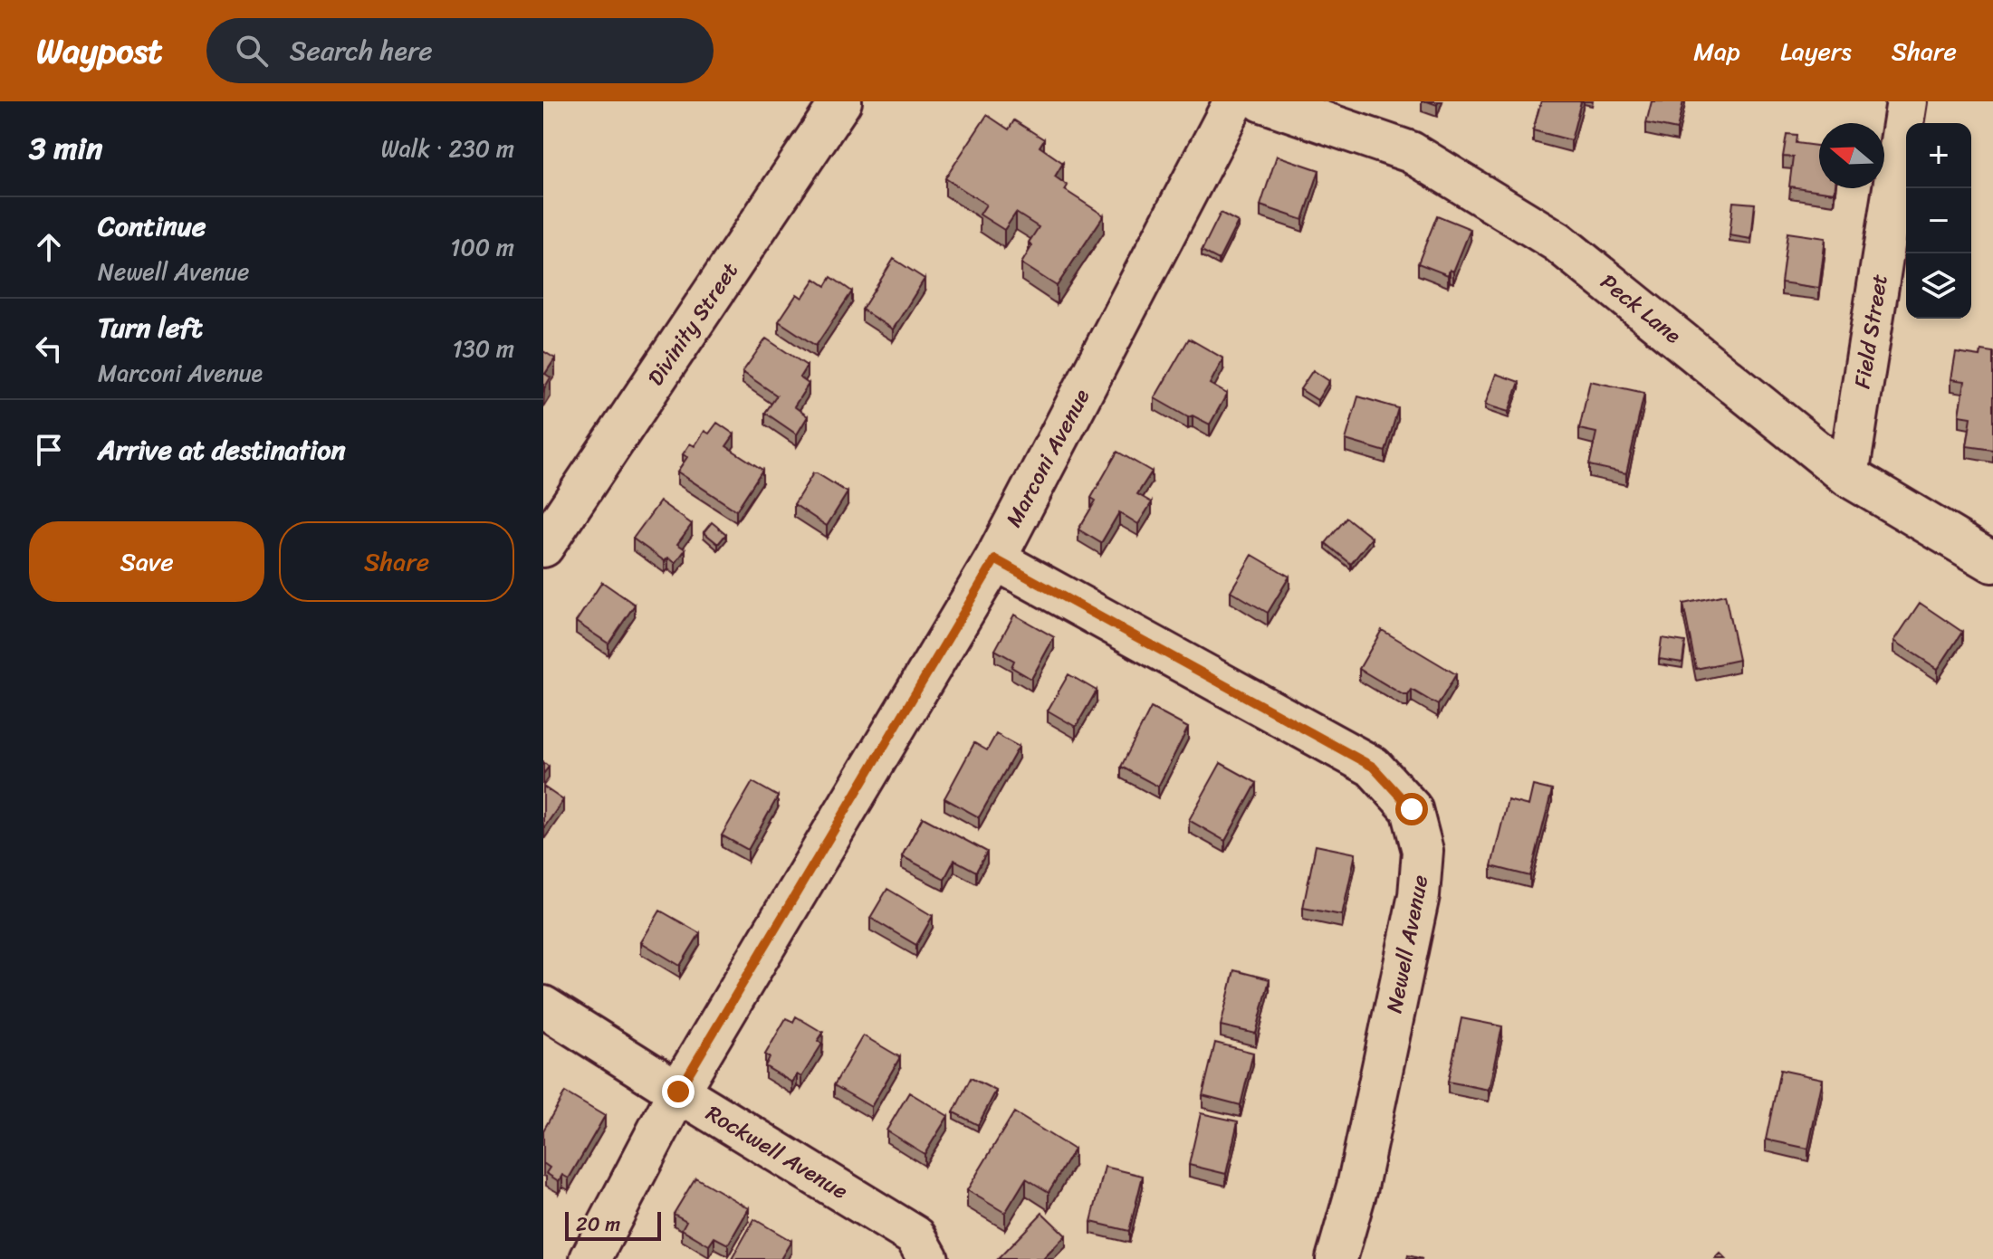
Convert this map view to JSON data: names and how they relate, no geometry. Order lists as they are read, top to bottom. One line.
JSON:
{"streets":{"street":["Peck Lane","Divinity Street","Field Street","Marconi Avenue","Newell Avenue","Rockwell Avenue"]},"crossings":[["Peck Lane","Field Street"],["Marconi Avenue","Newell Avenue"],["Marconi Avenue","Rockwell Avenue"]],"scale_bar":"20 m","north":"left","page":{"header":"Waypost","search":"Search here","nav":["Map","Layers","Share"],"heading":["3 min","Walk · 230 m"],"map_buttons":["+","−"],"list":[["Continue","Newell Avenue","100 m"],["Turn left","Marconi Avenue","130 m"],"Arrive at destination"],"buttons":["Save","Share"],"scale":"20 m"}}
